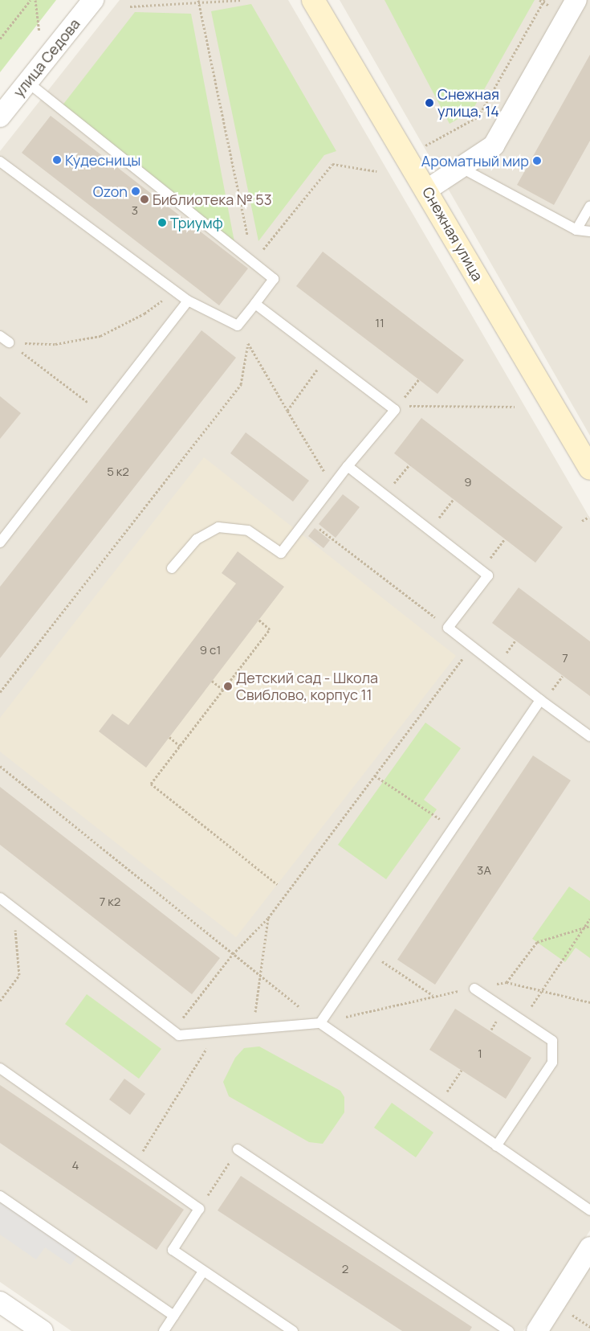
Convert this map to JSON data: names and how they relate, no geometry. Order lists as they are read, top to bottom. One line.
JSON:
{"streets":{"main road":["Снежная улица"],"street":["улица Седова"]},"places":["Снежная улица, 14","Кудесницы","Ароматный мир","Ozon","Библиотека № 53","Триумф","Детский сад - Школа Свиблово, корпус 11"],"house_numbers":["3","11","5 к2","9","9 с1","7","3А","7 к2","1","4","2"]}
